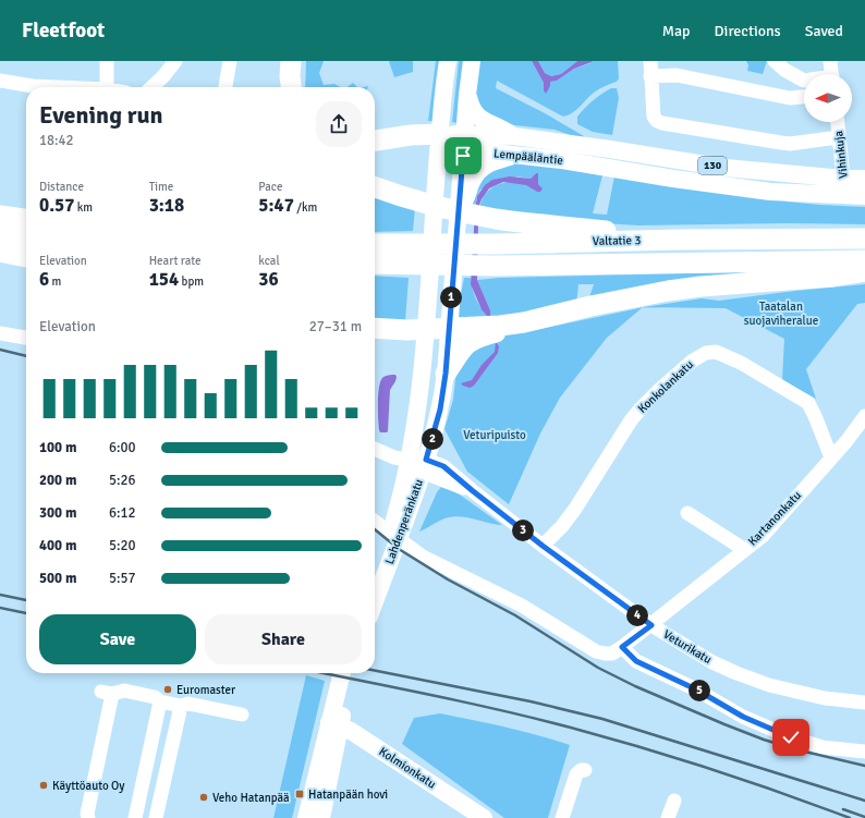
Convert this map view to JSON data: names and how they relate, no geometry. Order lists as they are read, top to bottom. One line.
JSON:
{"streets":{"highway":["Valtatie 3"],"main road":["Lempääläntie","130","Lahdenperänkatu","Kolmionkatu"],"street":["Vihinkuja","Konkolankatu","Kartanonkatu","Veturikatu"]},"crossings":[["Vihinkuja","Lempääläntie"],["Lempääläntie","130"],["Lempääläntie","Lahdenperänkatu"],["130","Lahdenperänkatu"],["Konkolankatu","Kartanonkatu"],["Konkolankatu","Veturikatu"],["Kartanonkatu","Veturikatu"],["Lahdenperänkatu","Veturikatu"]],"parks":["Taatalan suojaviheralue","Veturipuisto"],"places":{"other":["Euromaster","Käyttöauto Oy","Veho Hatanpää"],"transit":["Hatanpään hovi"]},"north":"left","page":{"header":"Fleetfoot","nav":["Map","Directions","Saved"],"heading":["Evening run","18:42"],"stats":[["Distance","0.57 km"],["Time","3:18"],["Pace","5:47 /km"],["Elevation","6 m"],["Heart rate","154 bpm"],["kcal","36"]],"pins":["1","2","3","4","5"],"chart":["Elevation","27–31 m"],"list":[{"name":"100 m","note":"6:00"},{"name":"200 m","note":"5:26"},{"name":"300 m","note":"6:12"},{"name":"400 m","note":"5:20"},{"name":"500 m","note":"5:57"}],"buttons":["Save","Share"]}}
